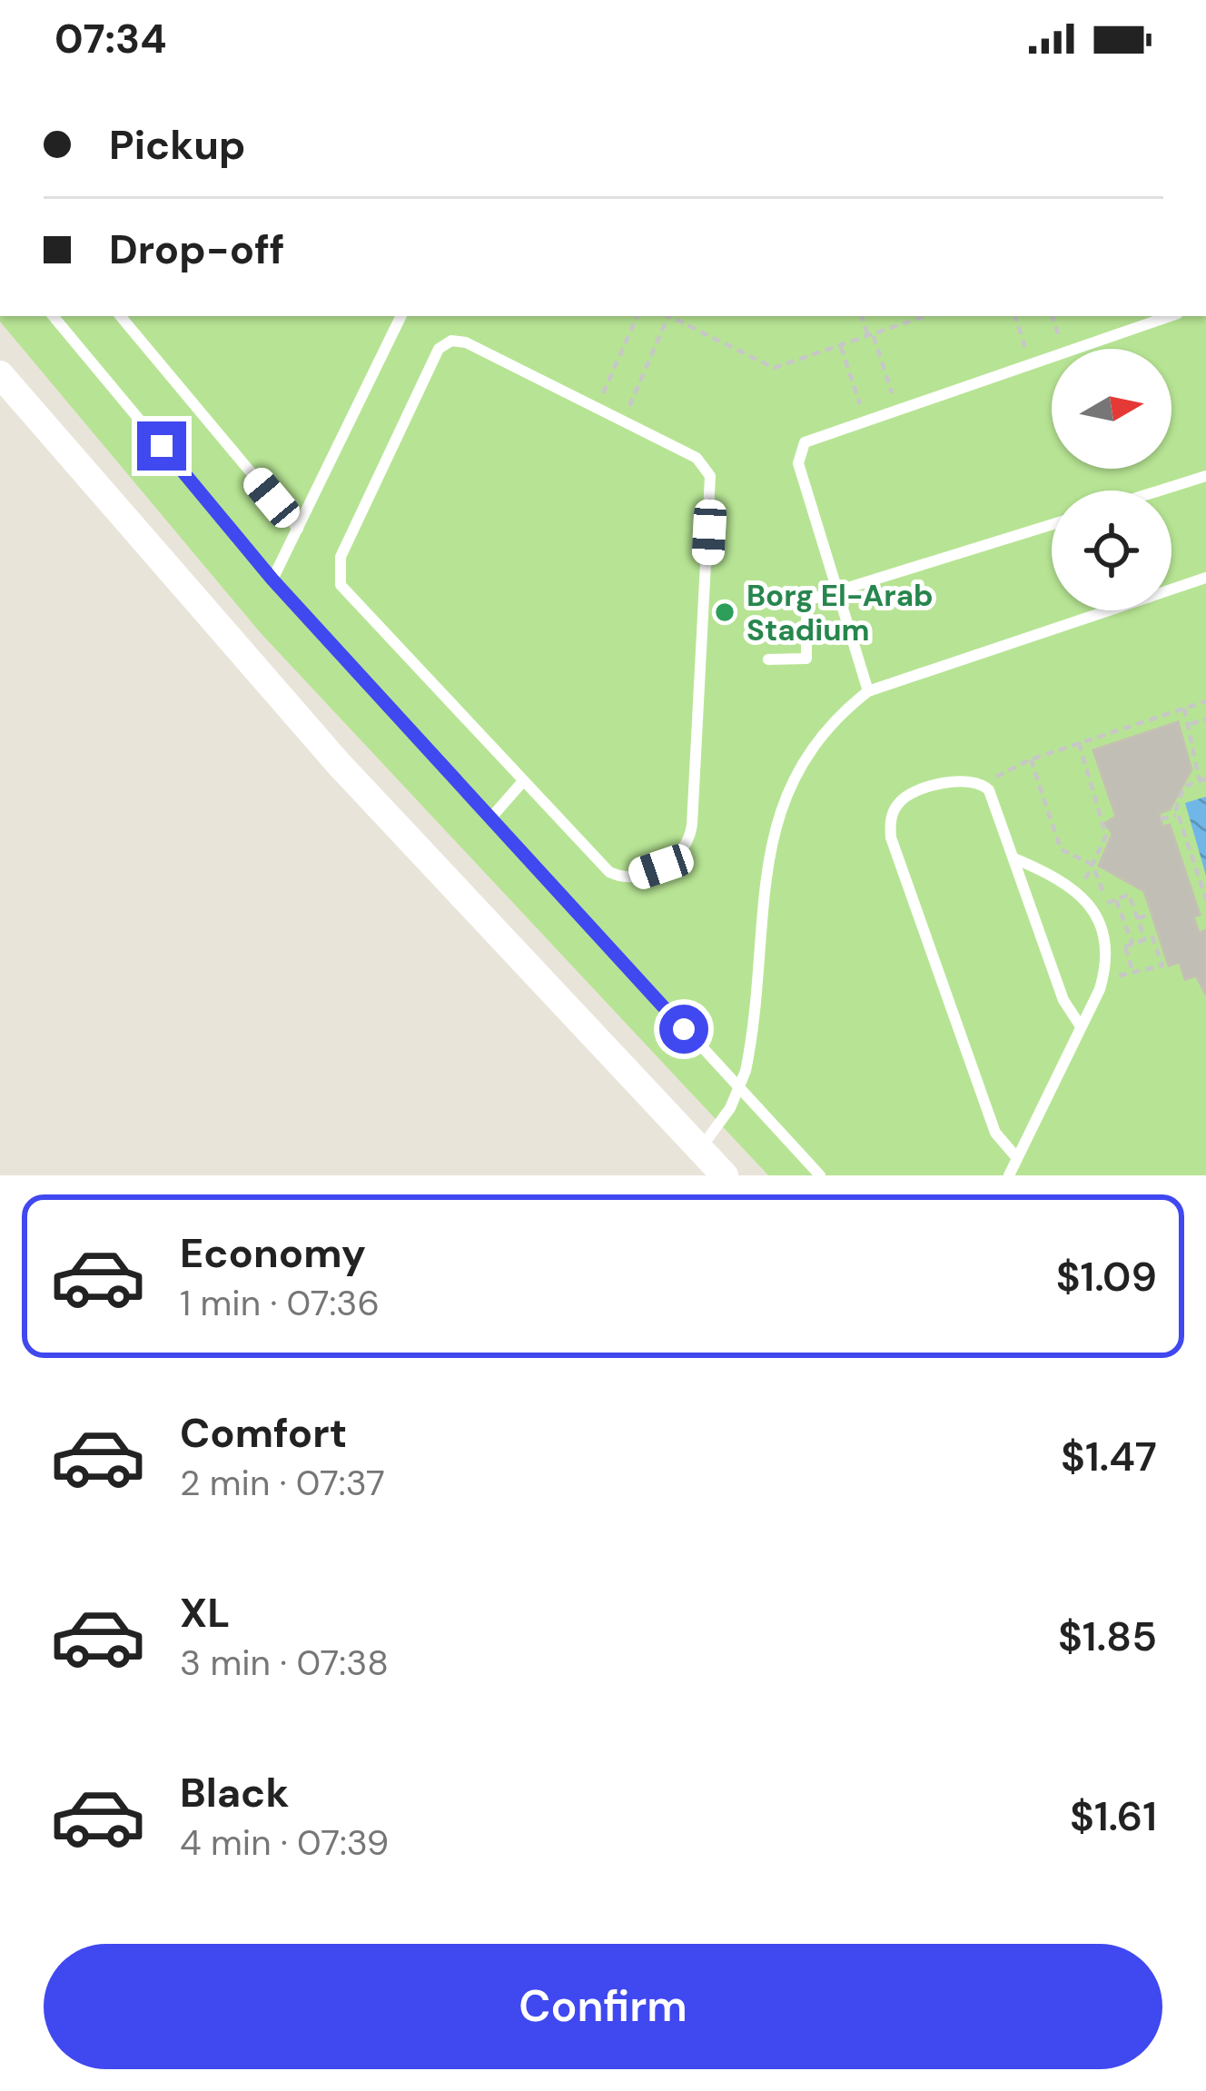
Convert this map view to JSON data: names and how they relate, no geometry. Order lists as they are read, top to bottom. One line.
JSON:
{"places":["Borg El-Arab Stadium"],"north":"right","page":{"status":"07:34","banner":["Pickup","Drop-off"],"list":[{"name":"Economy","note":"1 min · 07:36","value":"$1.09"},{"name":"Comfort","note":"2 min · 07:37","value":"$1.47"},{"name":"XL","note":"3 min · 07:38","value":"$1.85"},{"name":"Black","note":"4 min · 07:39","value":"$1.61"}],"buttons":"Confirm"}}
